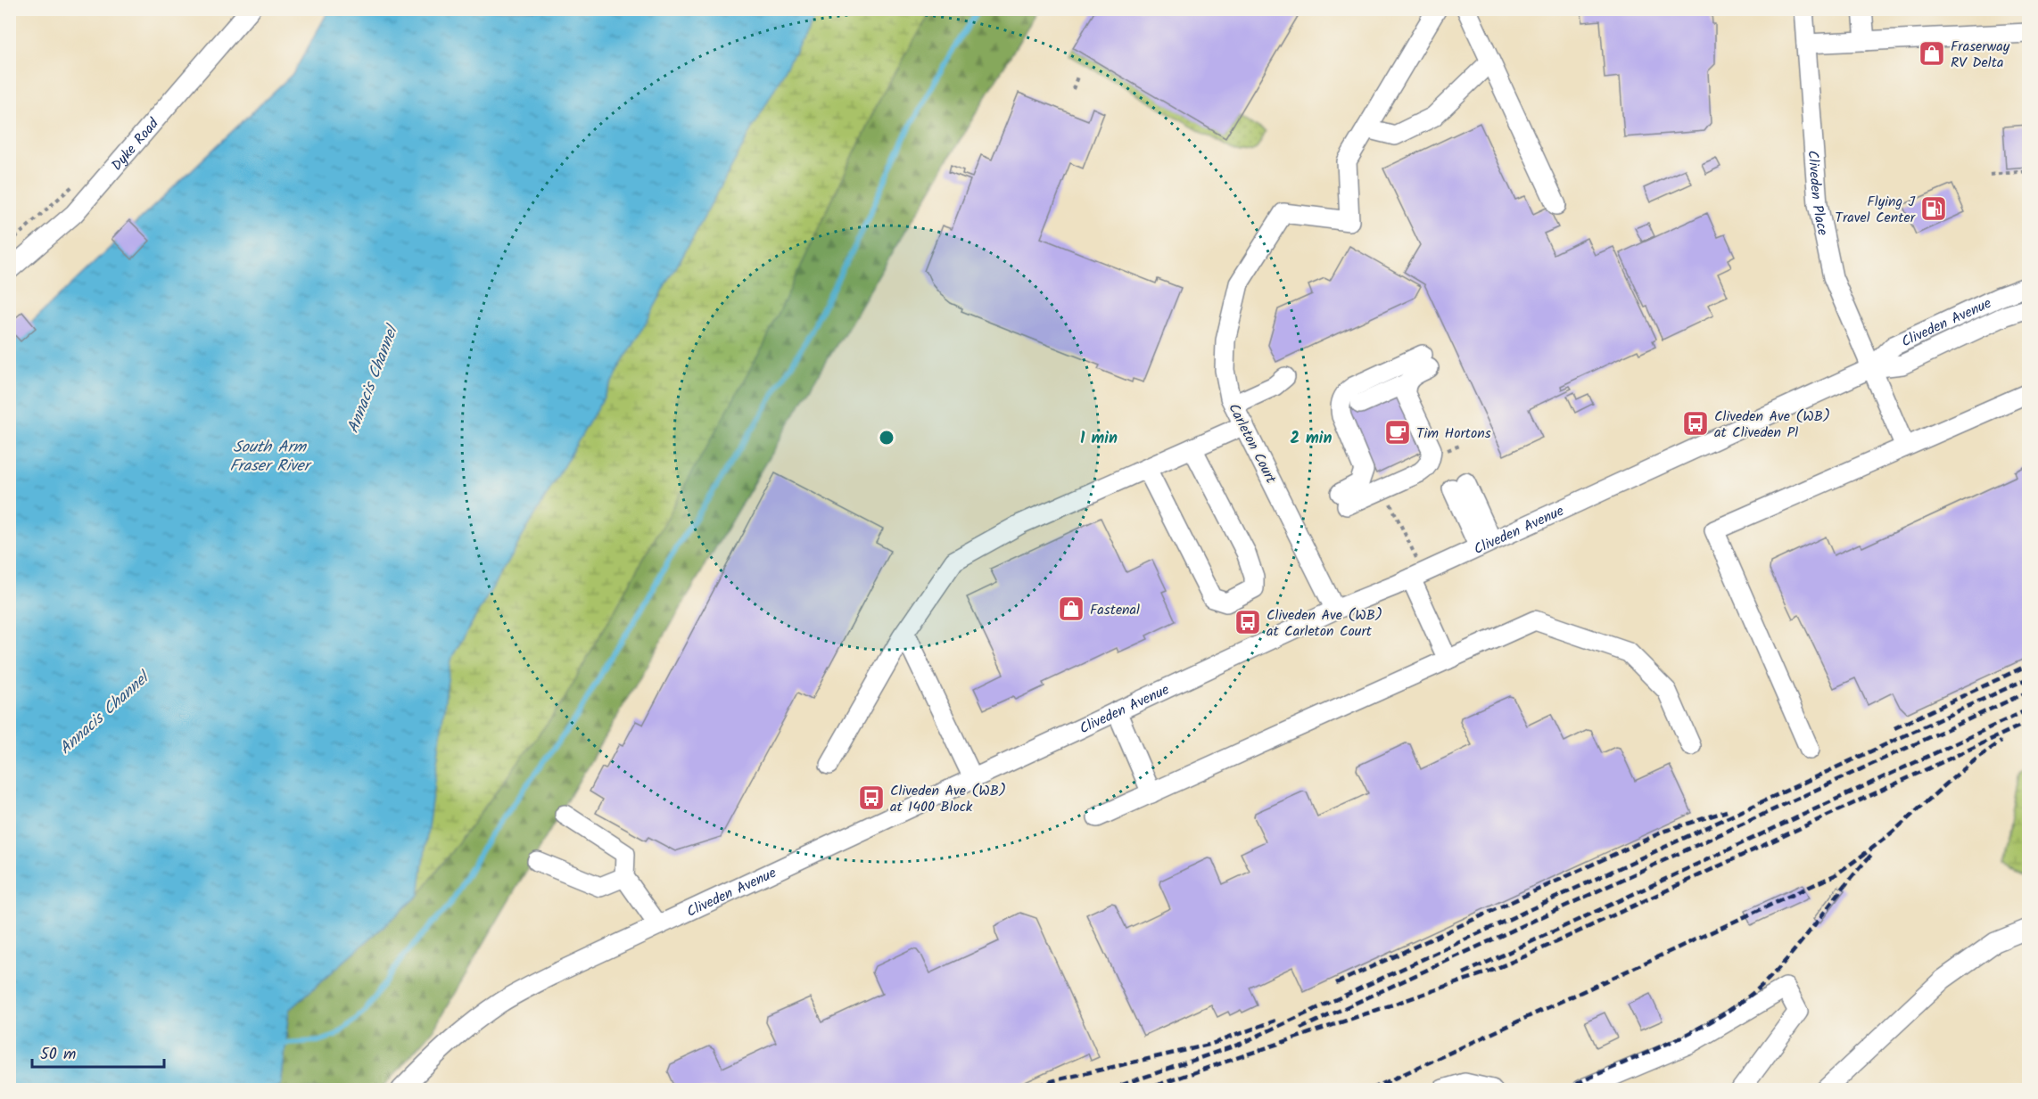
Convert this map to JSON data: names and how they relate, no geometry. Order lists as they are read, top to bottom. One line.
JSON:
{"streets":{"street":["Dyke Road","Cliveden Place","Cliveden Avenue","Carleton Court"]},"crossings":[["Cliveden Place","Cliveden Avenue"],["Cliveden Avenue","Carleton Court"]],"water":["Annacis Channel","South Arm Fraser River"],"places":{"shop":["Fraserway RV Delta","Fastenal"],"fuel station":["Flying J Travel Center"],"bus stop":["Cliveden Ave (WB) at Cliveden Pl","Cliveden Ave (WB) at Carleton Court","Cliveden Ave (WB) at 1400 Block"],"cafe":["Tim Hortons"]},"scale_bar":"50 m","rings":["1 min","2 min"]}
